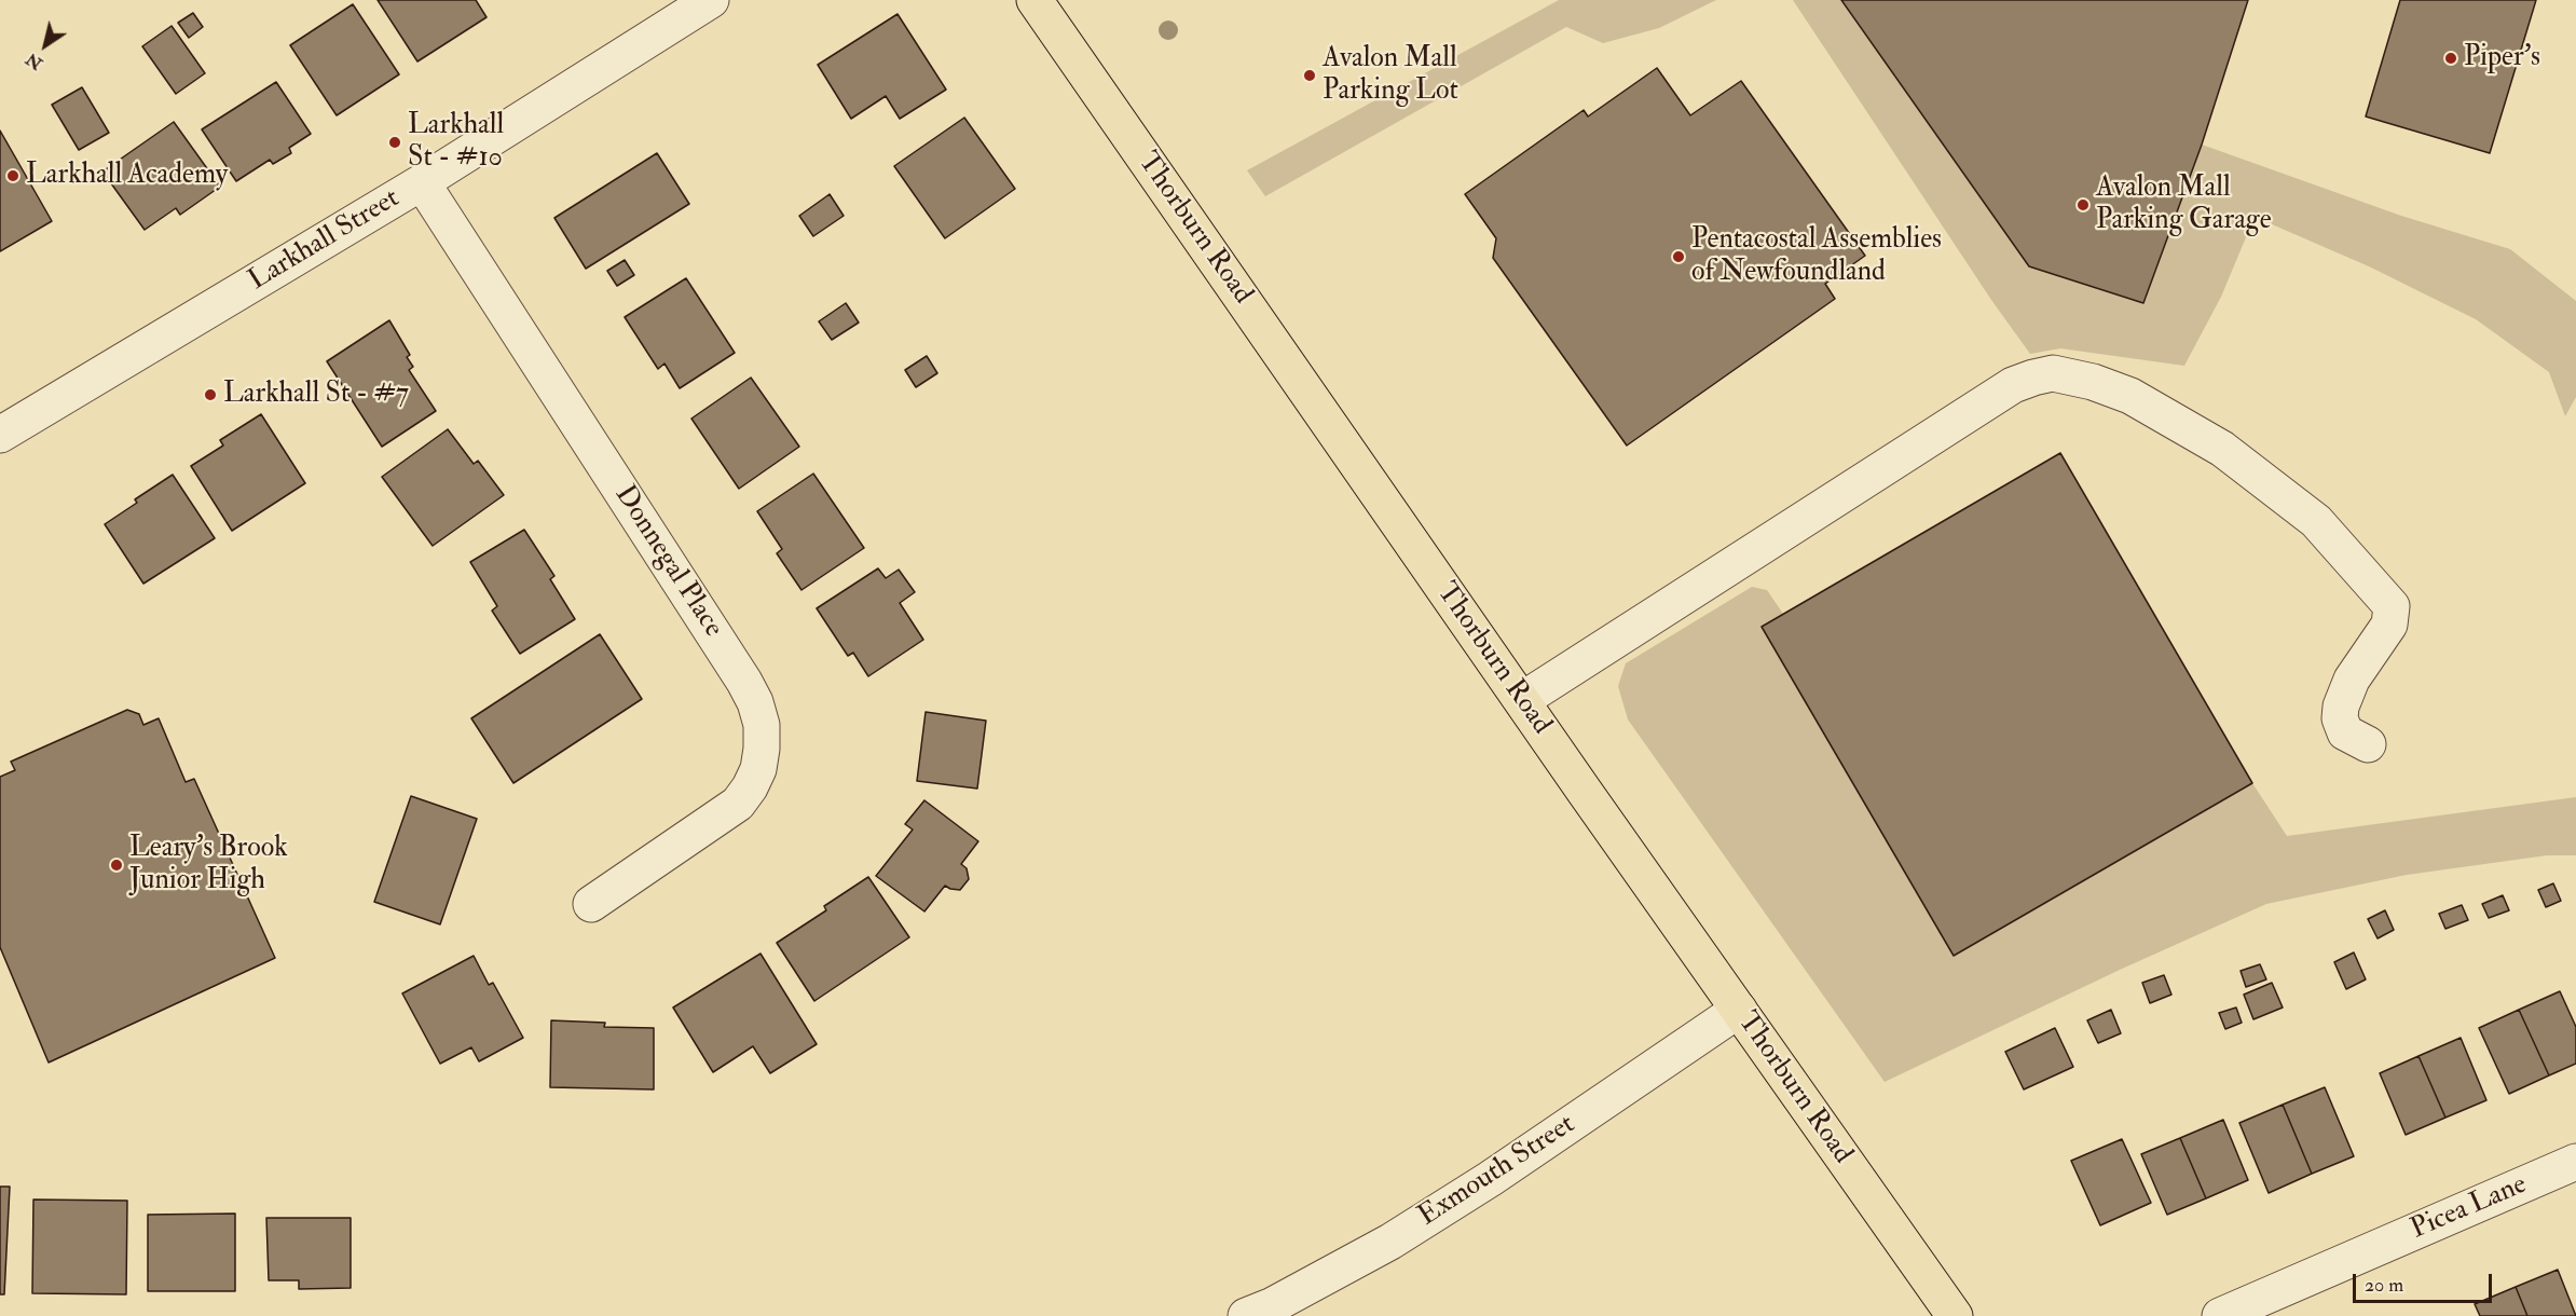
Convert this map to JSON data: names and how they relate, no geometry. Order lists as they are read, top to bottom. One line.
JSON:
{"streets":{"main road":["Thorburn Road"],"street":["Larkhall Street","Donnegal Place","Exmouth Street","Picea Lane"]},"crossings":[["Thorburn Road","Exmouth Street"],["Larkhall Street","Donnegal Place"]],"places":["Piper's","Avalon Mall Parking Lot","Larkhall St - #10","Larkhall Academy","Avalon Mall Parking Garage","Pentacostal Assemblies of Newfoundland","Larkhall St - #7","Leary's Brook Junior High"],"scale_bar":"20 m","north":"bottom left"}
